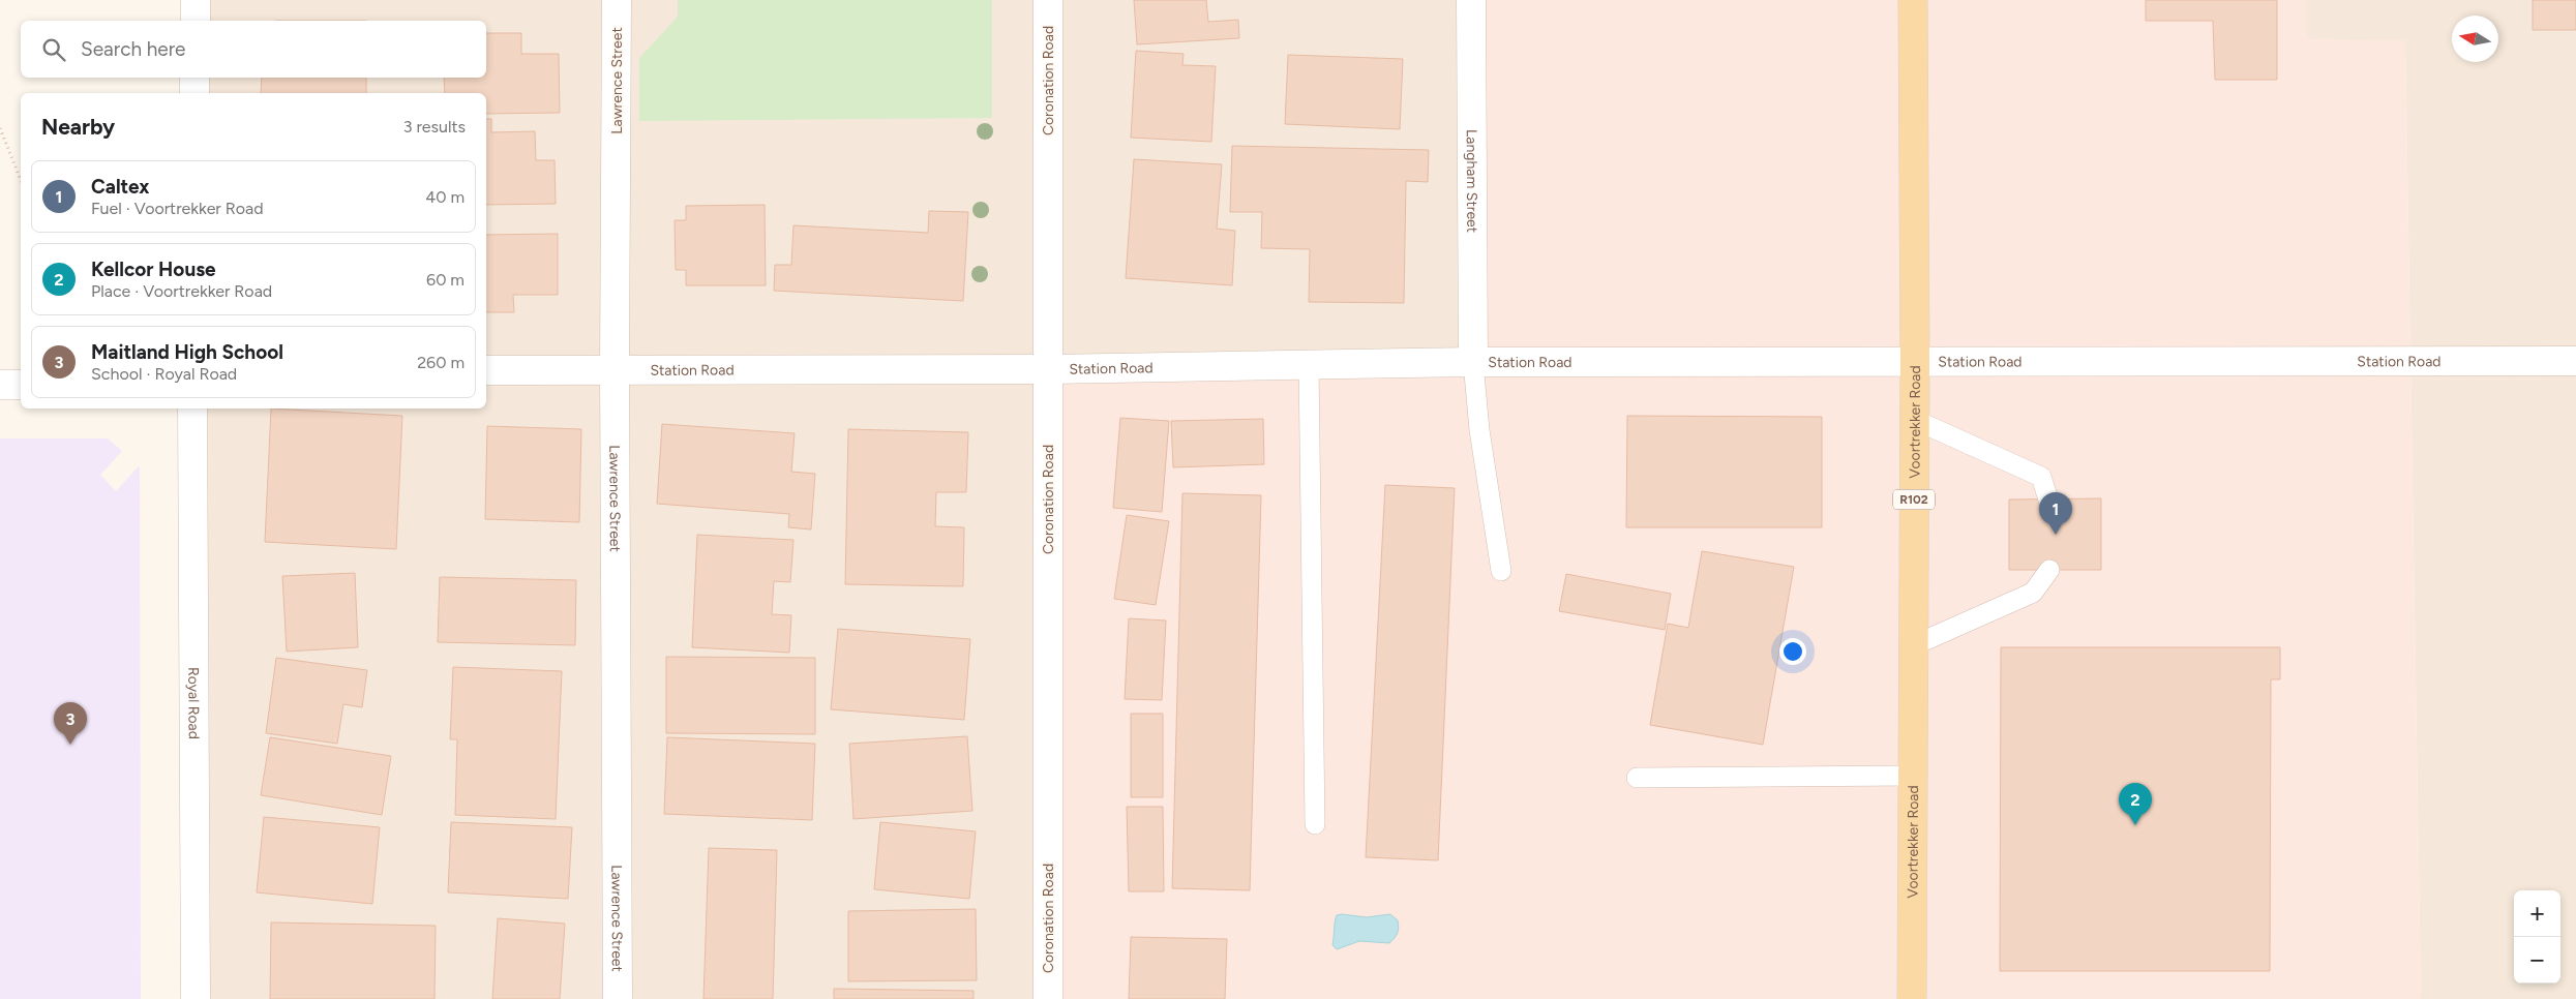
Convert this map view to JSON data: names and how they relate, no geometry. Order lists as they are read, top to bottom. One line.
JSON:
{"streets":{"main road":["Voortrekker Road","R102"],"street":["Lawrence Street","Coronation Road","Langham Street","Station Road","Royal Road"]},"crossings":[["Lawrence Street","Station Road"],["Coronation Road","Station Road"],["Langham Street","Station Road"],["Station Road","Voortrekker Road"]],"north":"left","page":{"search":"Search here","heading":["Nearby","3 results"],"list":[{"mark":"1","name":"Caltex","note":"Fuel · Voortrekker Road","value":"40 m"},{"mark":"2","name":"Kellcor House","note":"Place · Voortrekker Road","value":"60 m"},{"mark":"3","name":"Maitland High School","note":"School · Royal Road","value":"260 m"}],"pins":["1","3","2"],"map_buttons":["+","−"]}}
